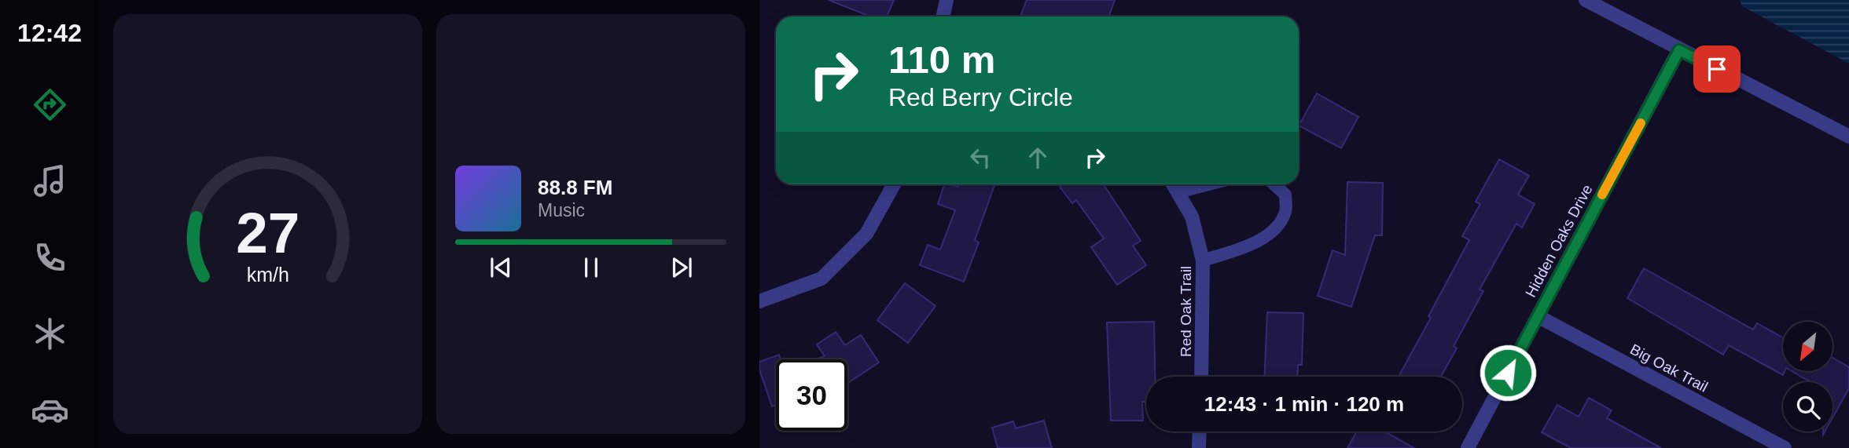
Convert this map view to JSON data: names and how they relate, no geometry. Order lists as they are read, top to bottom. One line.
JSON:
{"streets":{"street":["Hidden Oaks Drive","Red Oak Trail","Big Oak Trail"]},"crossings":[["Hidden Oaks Drive","Big Oak Trail"]],"north":"bottom left","page":{"tabs":"12:42","turn":["110 m","Red Berry Circle"],"song":["88.8 FM","Music"],"limit":"30","trip":"12:43 · 1 min · 120 m","gauge":["27","km/h"]}}
